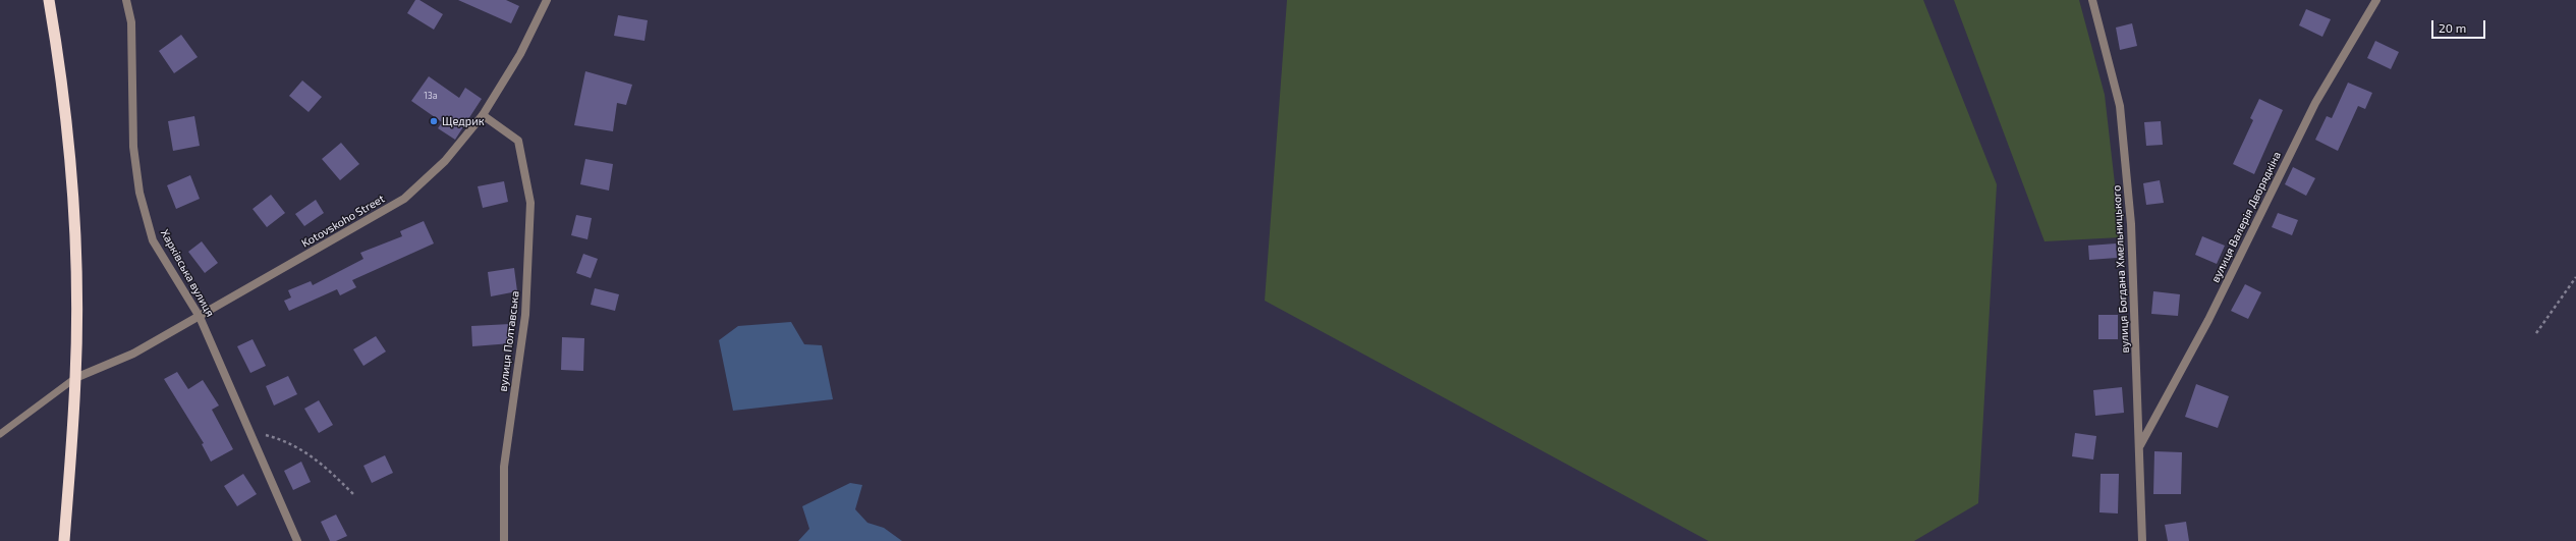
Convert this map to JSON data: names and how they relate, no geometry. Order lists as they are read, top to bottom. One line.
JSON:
{"streets":{"street":["вулиця Валерія Дворядкіна","Kotovskoho Street","вулиця Богдана Хмельницького","Харківська вулиця","вулиця Полтавська"]},"crossings":[["вулиця Валерія Дворядкіна","вулиця Богдана Хмельницького"],["Kotovskoho Street","Харківська вулиця"],["Kotovskoho Street","вулиця Полтавська"]],"places":["Щедрик"],"house_numbers":["13а"],"scale_bar":"20 m"}
